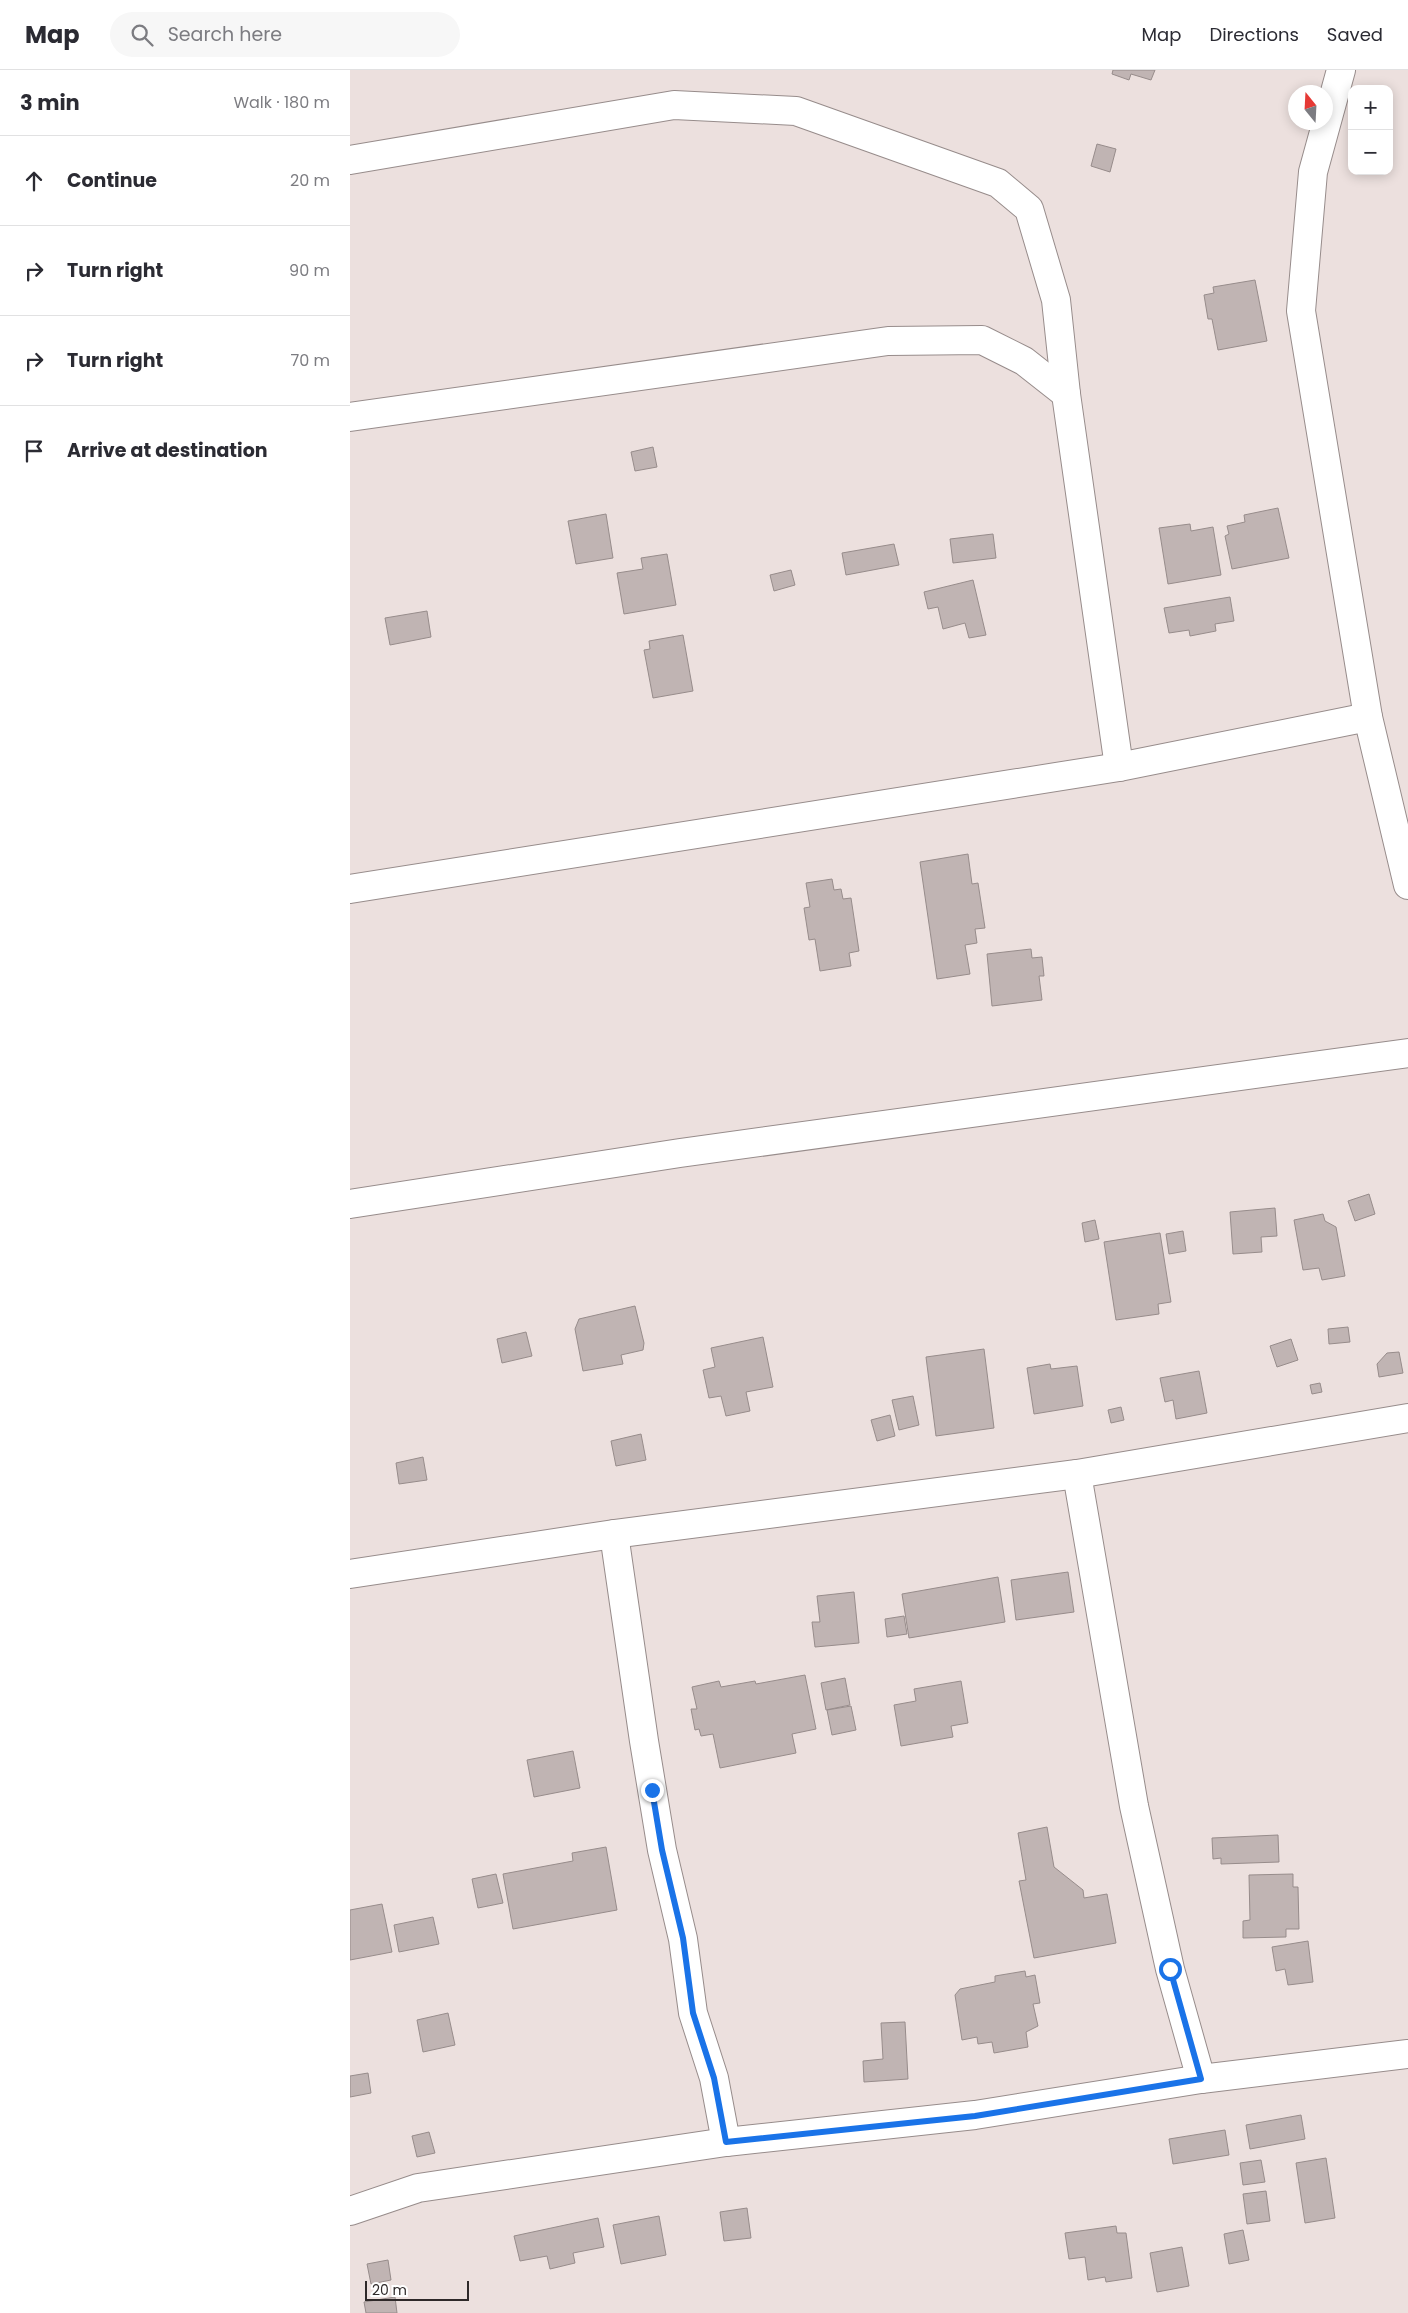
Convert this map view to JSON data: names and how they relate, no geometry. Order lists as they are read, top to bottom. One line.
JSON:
{"scale_bar":"20 m","north":"top","page":{"header":"Map","search":"Search here","nav":["Map","Directions","Saved"],"heading":["3 min","Walk · 180 m"],"map_buttons":["+","−"],"list":[["Continue","20 m"],["Turn right","90 m"],["Turn right","70 m"],"Arrive at destination"],"scale":"20 m"}}
